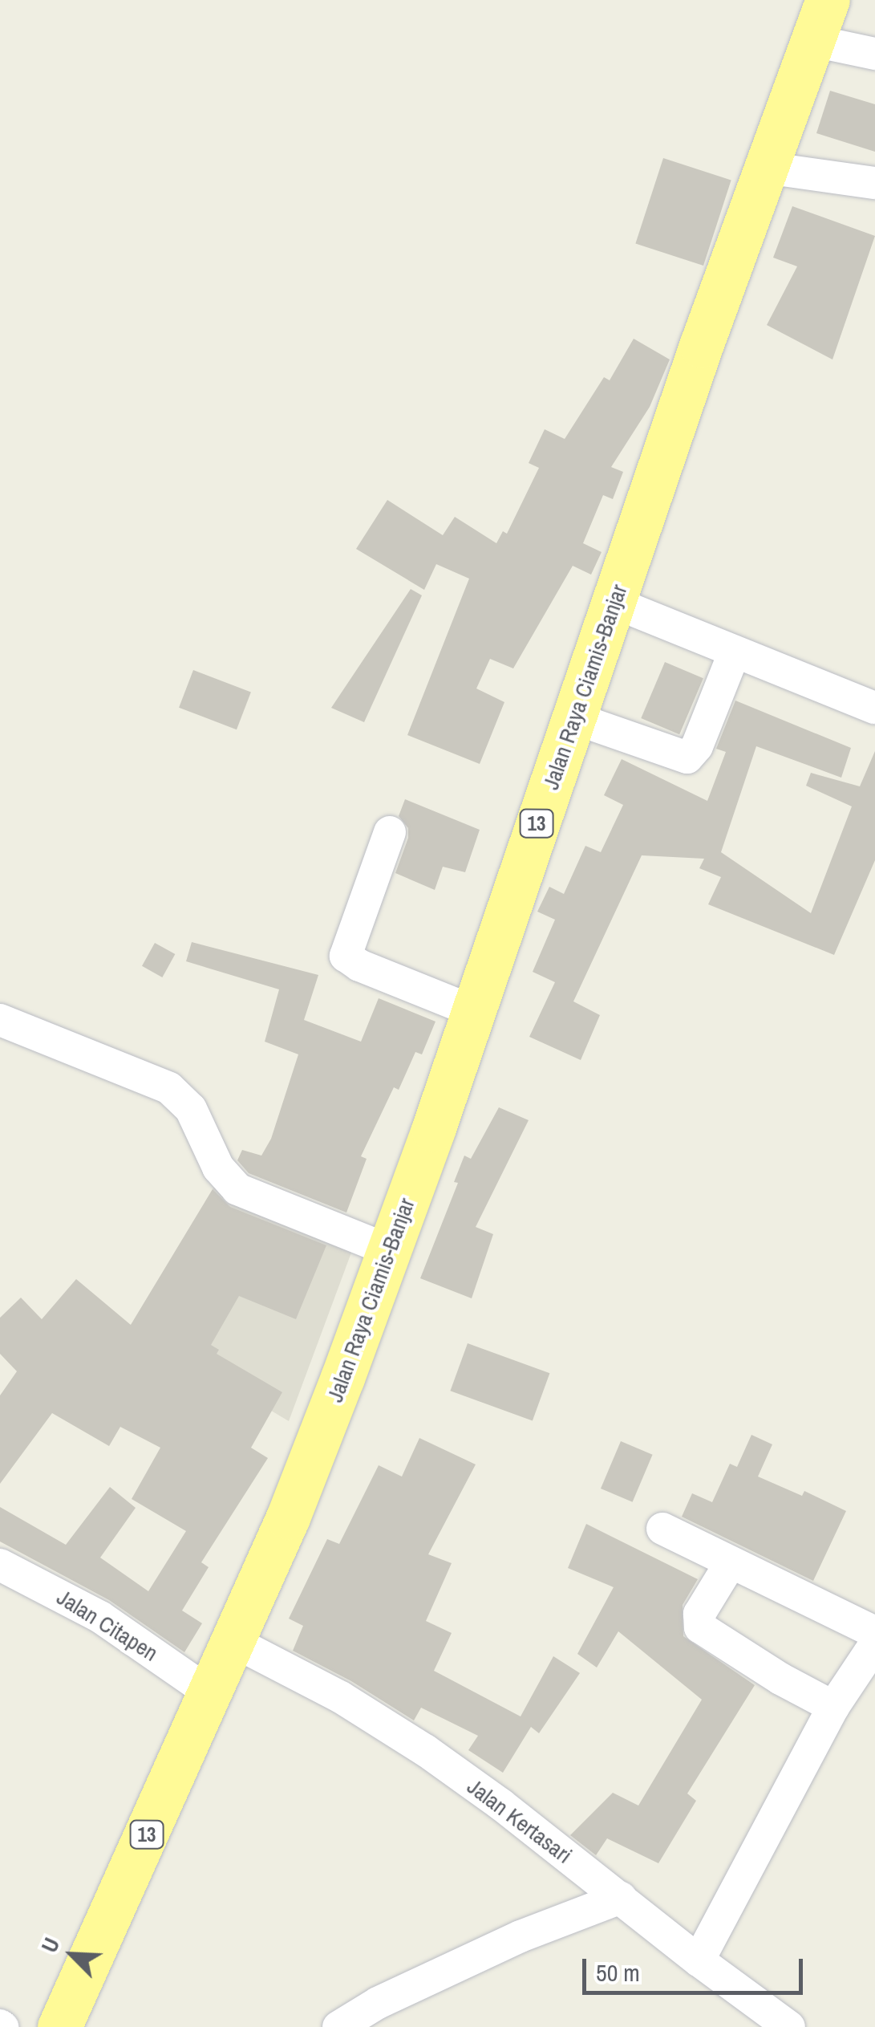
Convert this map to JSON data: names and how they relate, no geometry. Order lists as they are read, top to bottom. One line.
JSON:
{"streets":{"highway":["Jalan Raya Ciamis-Banjar","13"],"street":["Jalan Citapen","Jalan Kertasari"]},"crossings":[["Jalan Raya Ciamis-Banjar","13"],["Jalan Raya Ciamis-Banjar","Jalan Kertasari"],["13","Jalan Citapen"],["13","Jalan Kertasari"]],"scale_bar":"50 m","north":"top left"}
